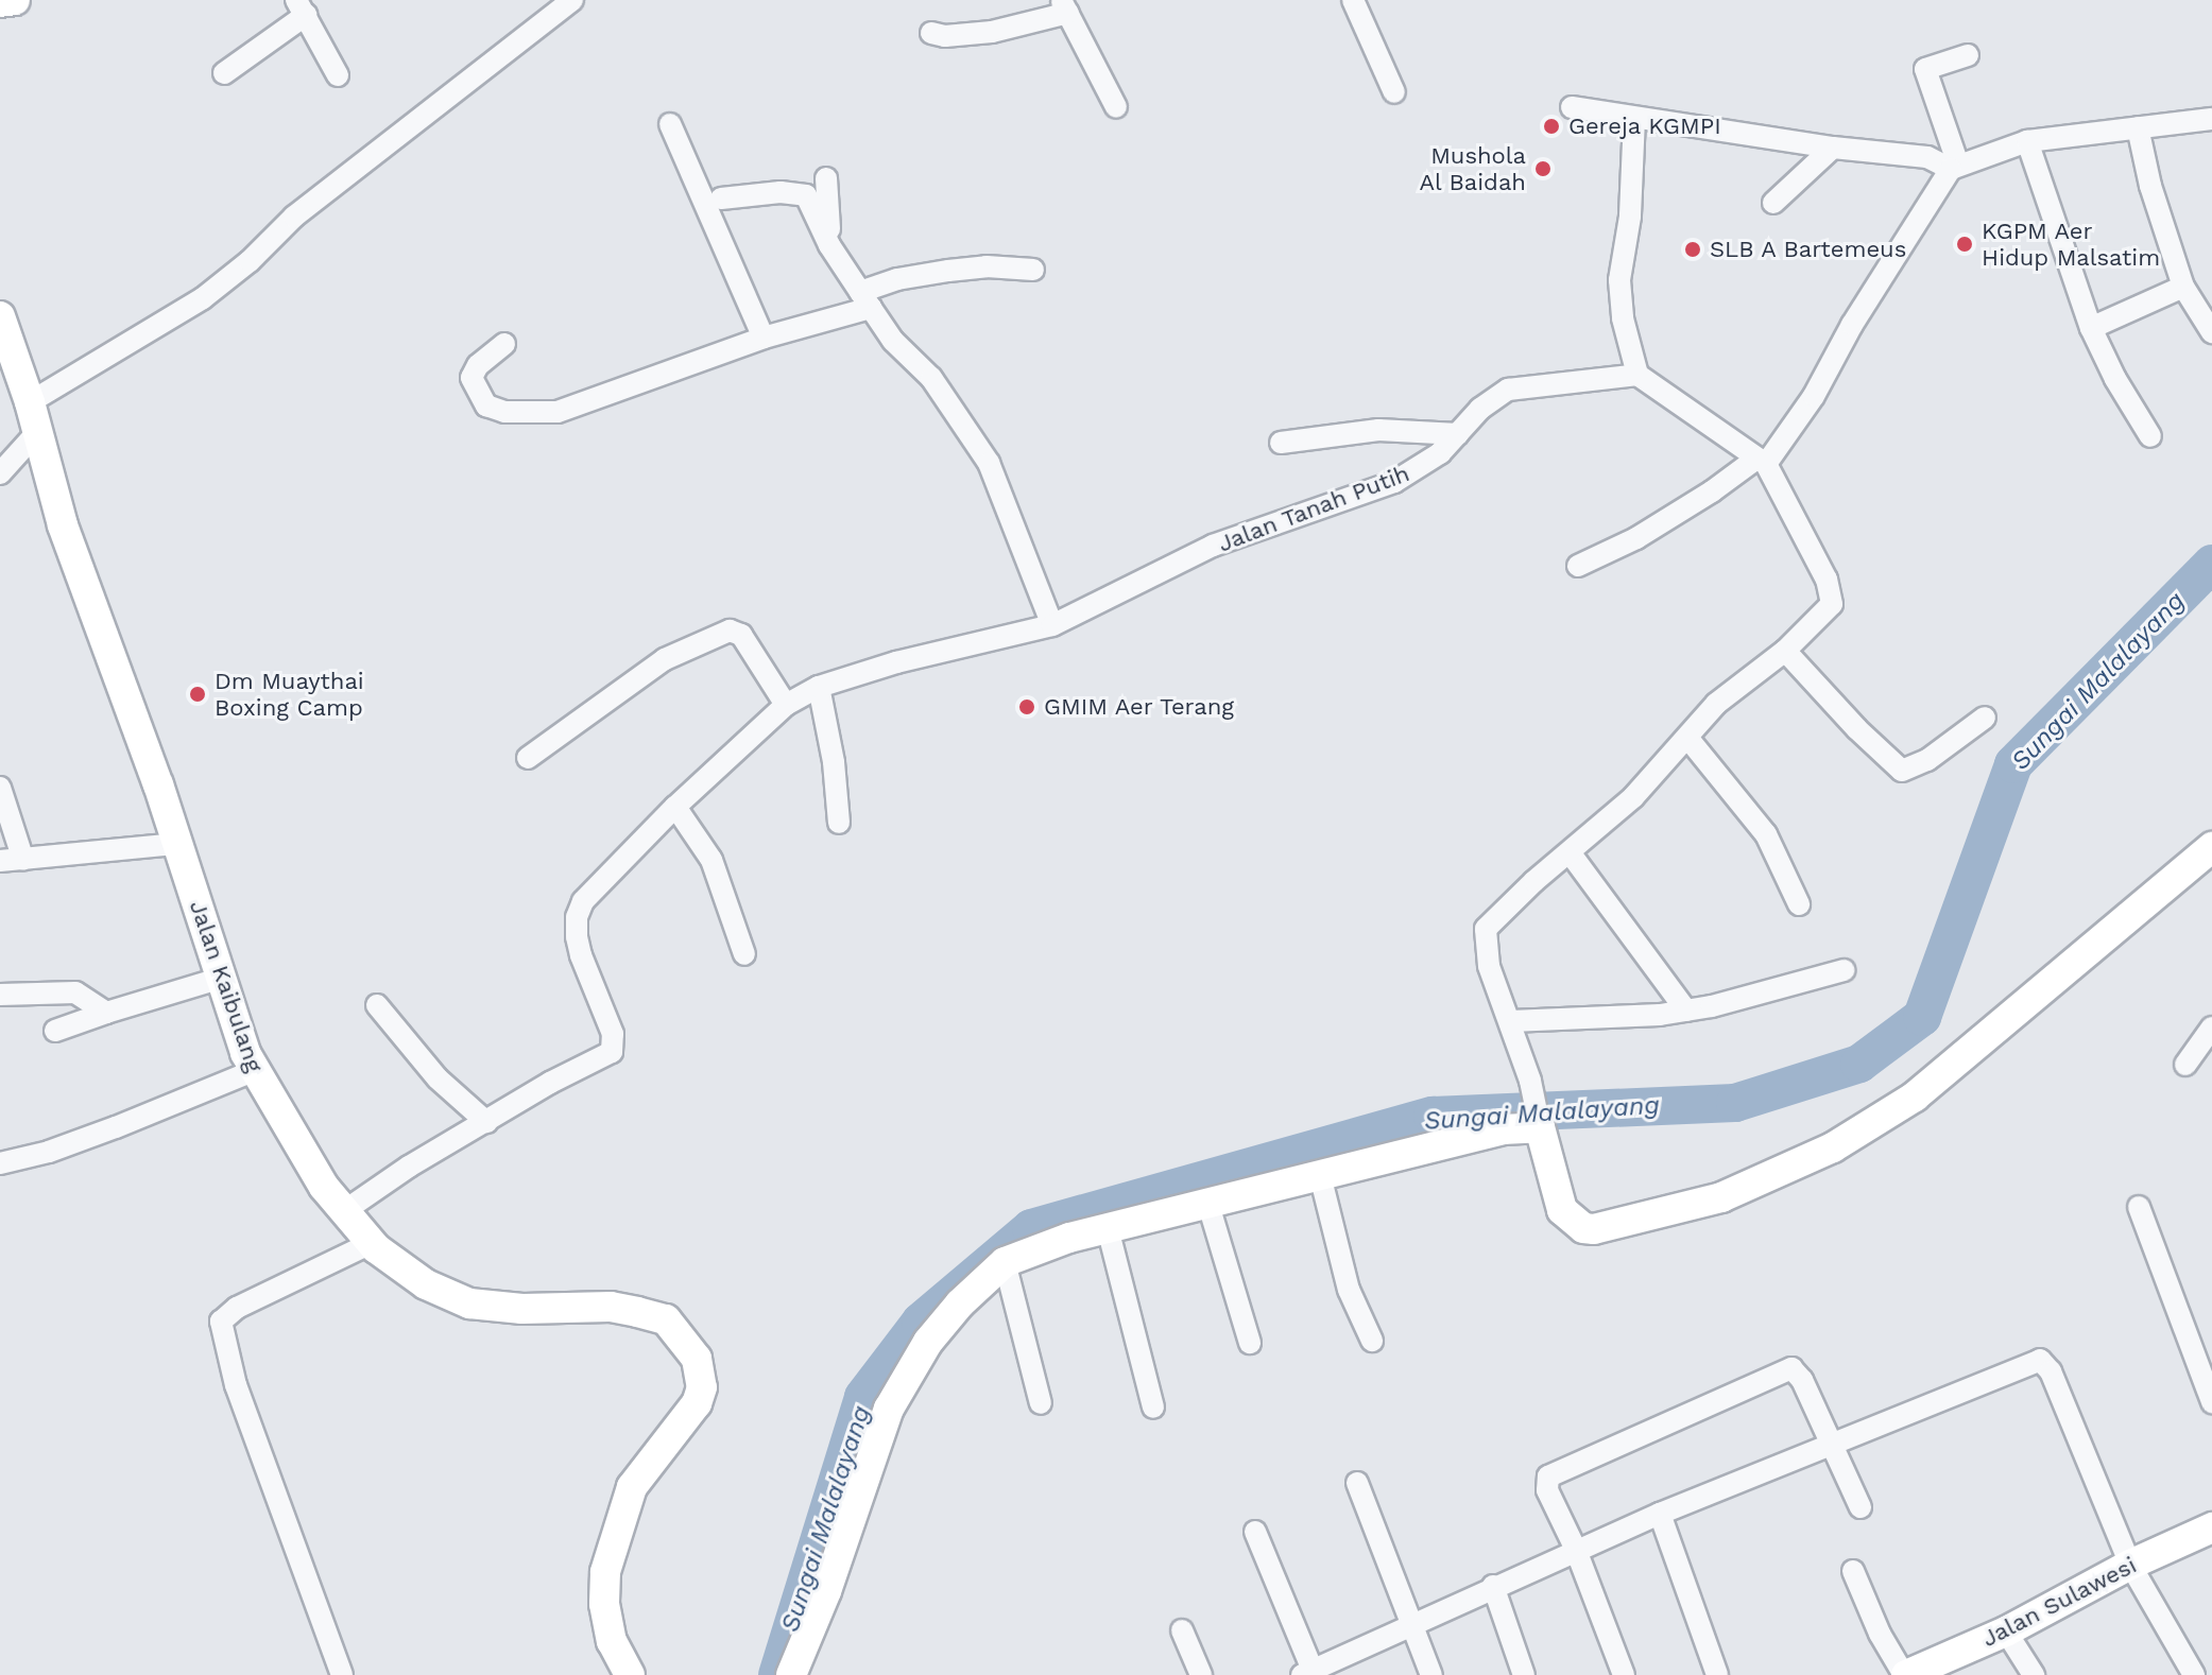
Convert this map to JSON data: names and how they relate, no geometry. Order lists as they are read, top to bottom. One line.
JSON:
{"streets":{"street":["Jalan Tanah Putih","Jalan Kaibulang","Jalan Sulawesi"]},"water":["Sungai Malalayang"],"places":["Gereja KGMPI","Mushola Al Baidah","KGPM Aer Hidup Malsatim","SLB A Bartemeus","Dm Muaythai Boxing Camp","GMIM Aer Terang"]}
